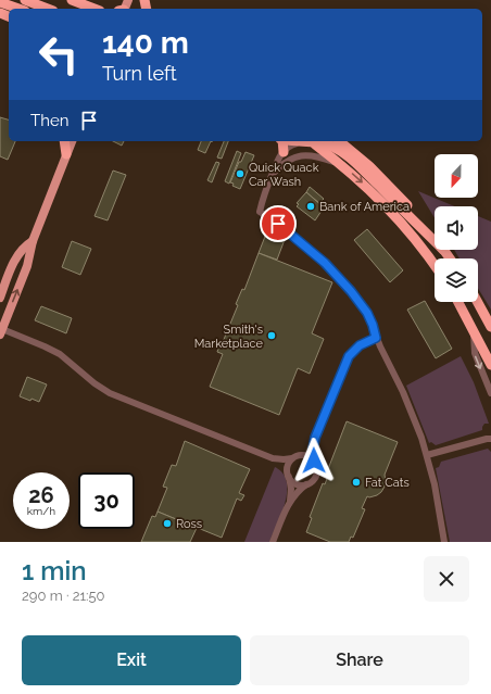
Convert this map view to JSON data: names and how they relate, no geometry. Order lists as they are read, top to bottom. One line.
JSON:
{"places":["Quick Quack Car Wash","Bank of America","Smith's Marketplace","Fat Cats","Ross"],"north":"bottom","page":{"turn":["140 m","Turn left"],"then":"Then","speed":"26 km/h","limit":"30","heading":["1 min","290 m · 21:50"],"buttons":["Exit","Share"]}}
